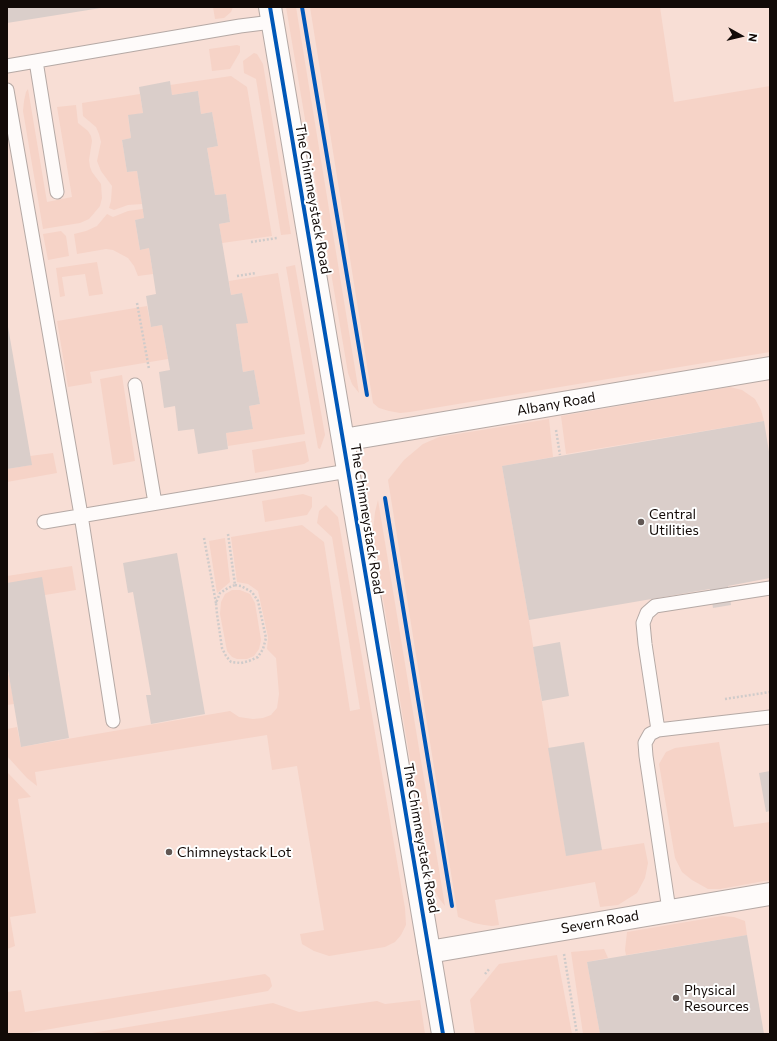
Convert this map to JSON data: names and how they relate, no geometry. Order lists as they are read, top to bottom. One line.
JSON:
{"streets":{"street":["The Chimneystack Road","Albany Road","Severn Road"]},"crossings":[["The Chimneystack Road","Albany Road"],["The Chimneystack Road","Severn Road"]],"places":["Central Utilities","Chimneystack Lot","Physical Resources"],"north":"right"}
